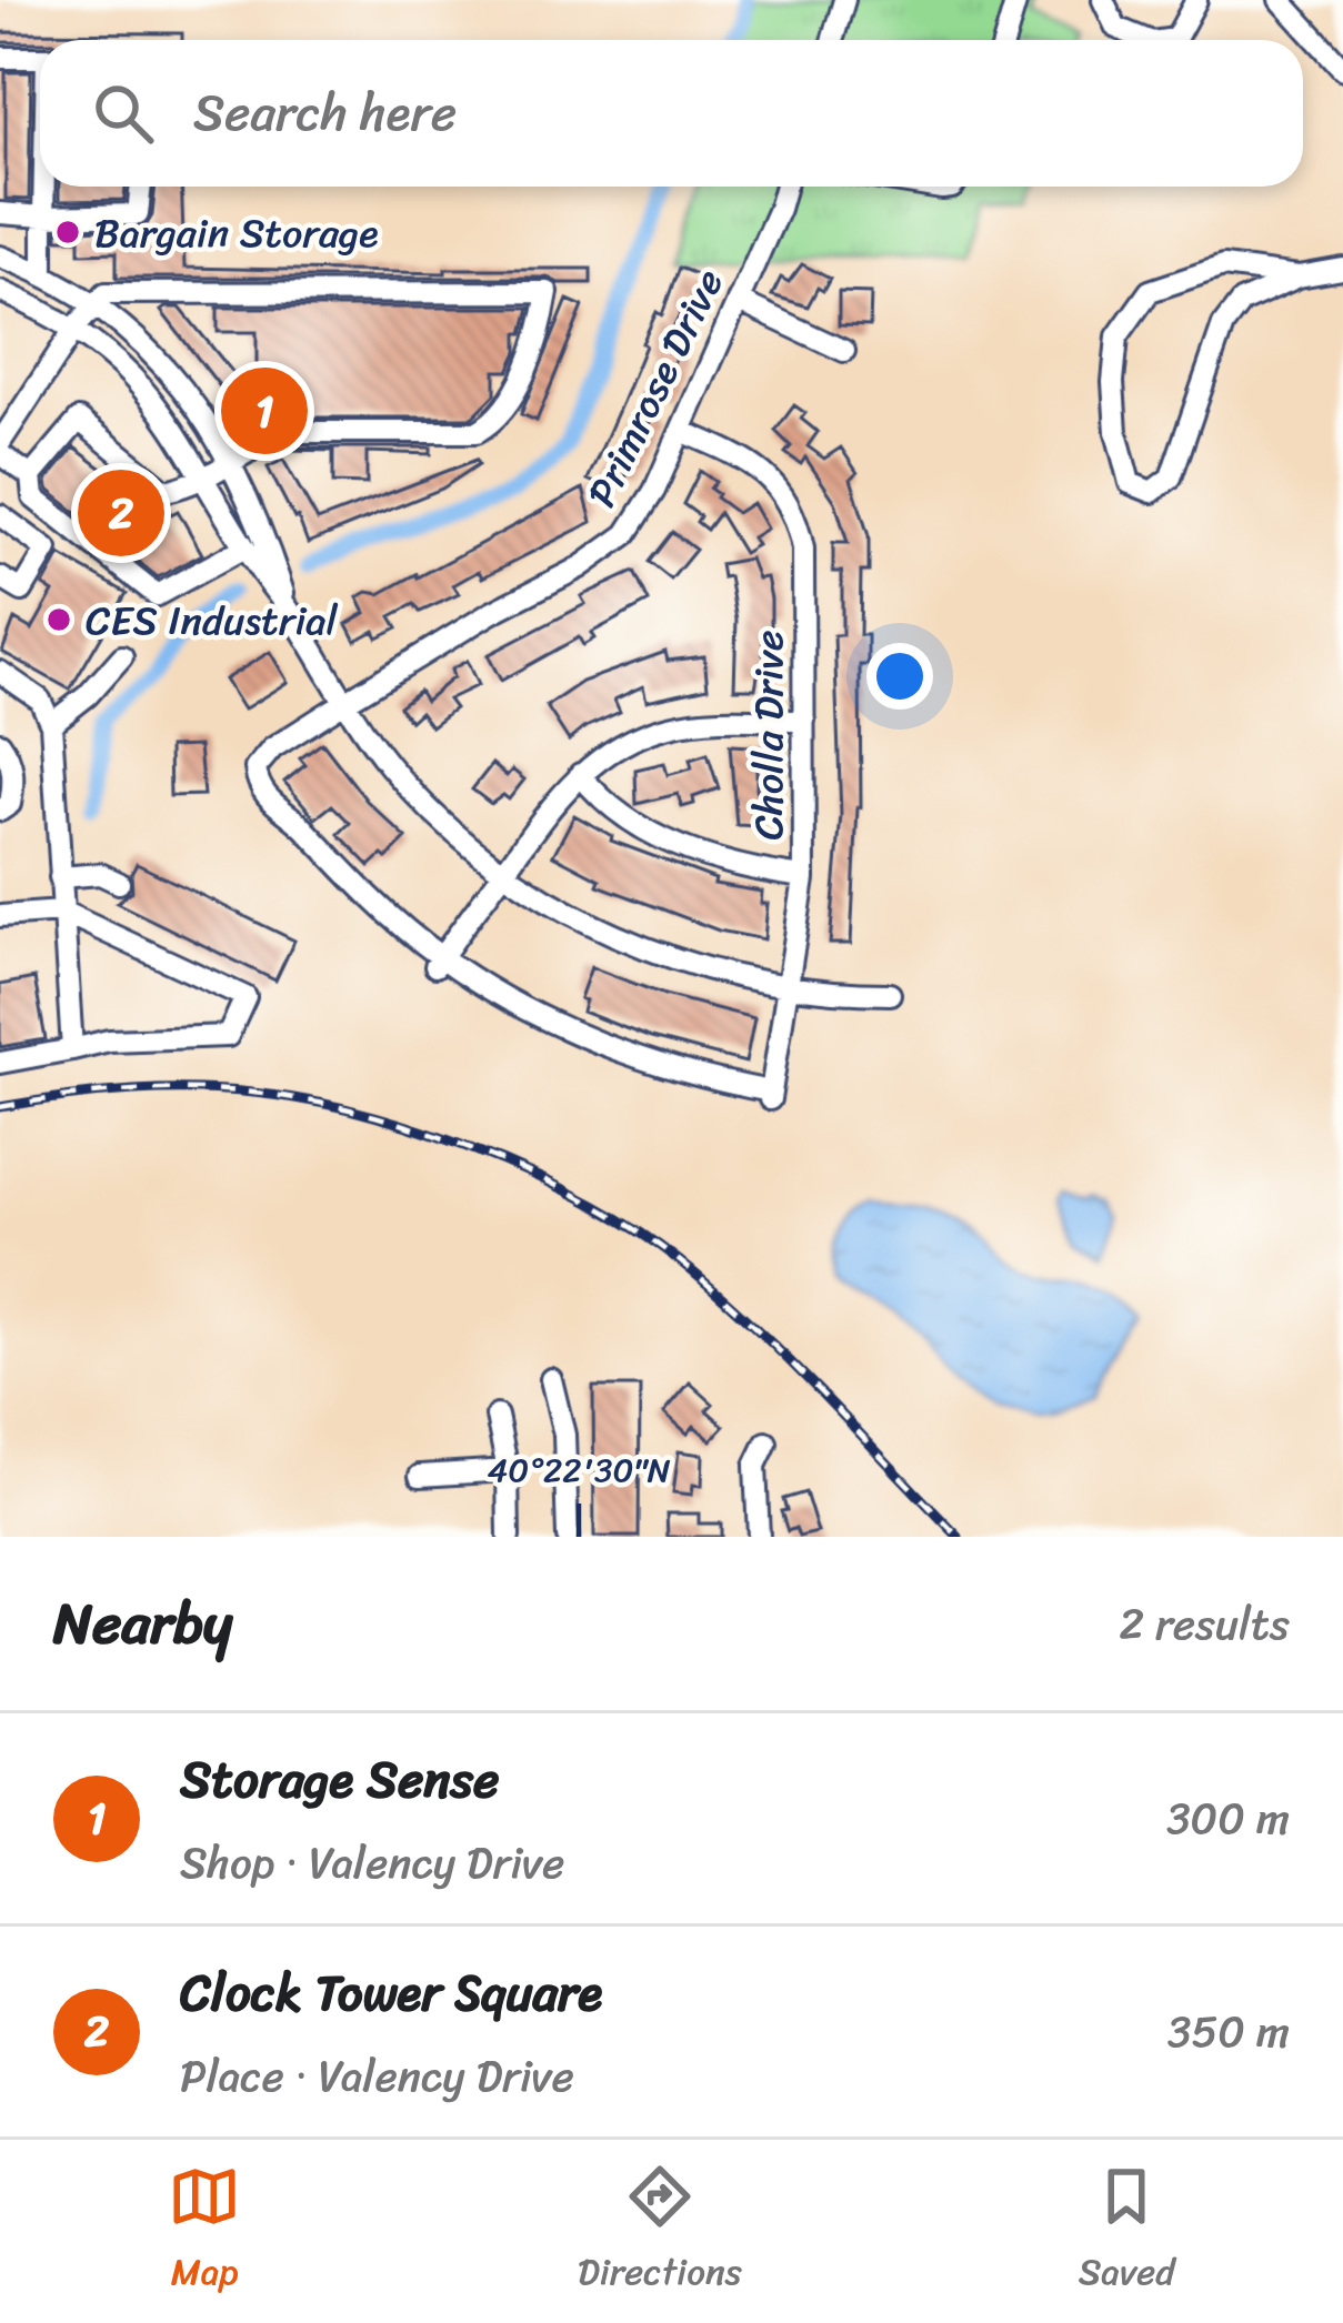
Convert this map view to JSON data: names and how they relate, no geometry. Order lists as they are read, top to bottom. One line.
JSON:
{"streets":{"street":["Primrose Drive","Cholla Drive"]},"crossings":[["Primrose Drive","Cholla Drive"]],"places":["Bargain Storage","CES Industrial"],"page":{"search":"Search here","pins":["1","2"],"heading":["Nearby","2 results"],"list":[{"mark":"1","name":"Storage Sense","note":"Shop · Valency Drive","value":"300 m"},{"mark":"2","name":"Clock Tower Square","note":"Place · Valency Drive","value":"350 m"}],"nav":["Map","Directions","Saved"]},"coordinates":["40°22'30\"N"]}
